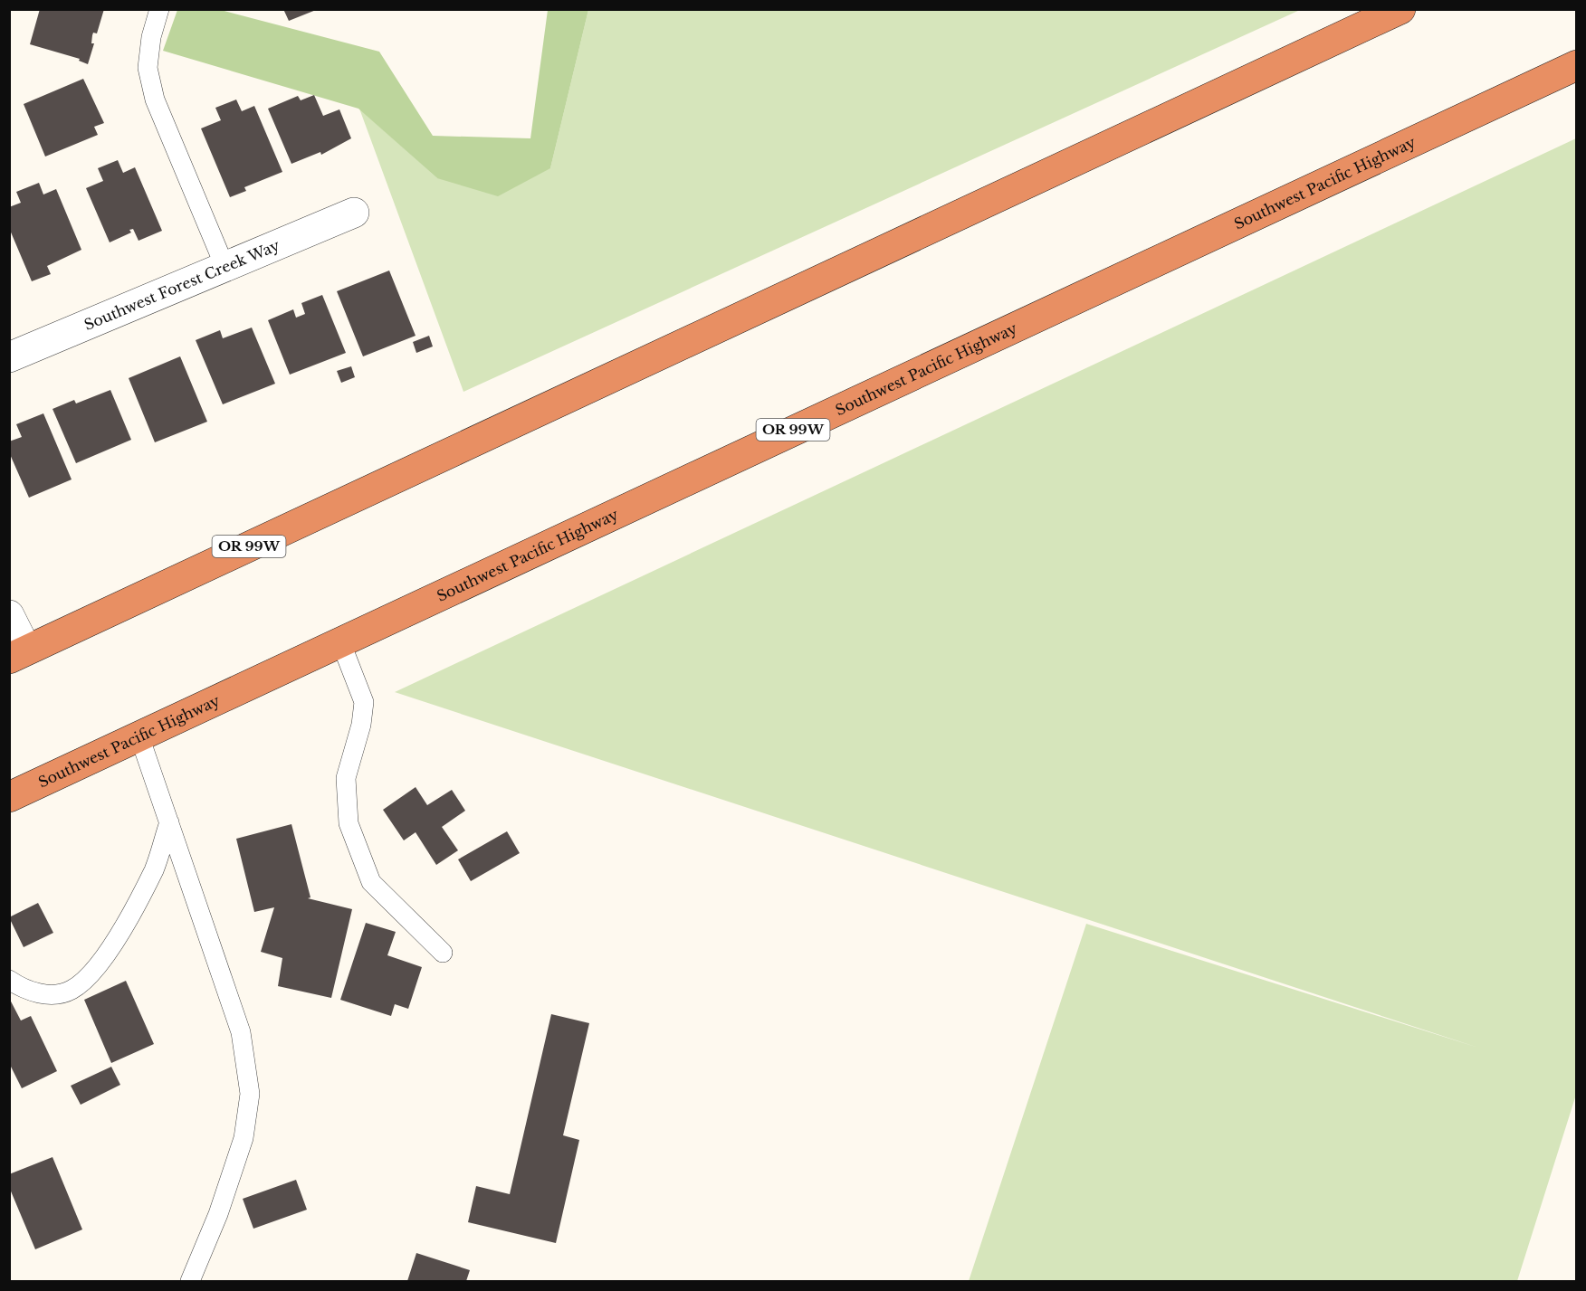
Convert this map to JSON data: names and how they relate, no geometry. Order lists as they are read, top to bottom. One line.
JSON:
{"streets":{"highway":["Southwest Pacific Highway","OR 99W"],"street":["Southwest Forest Creek Way"]}}
